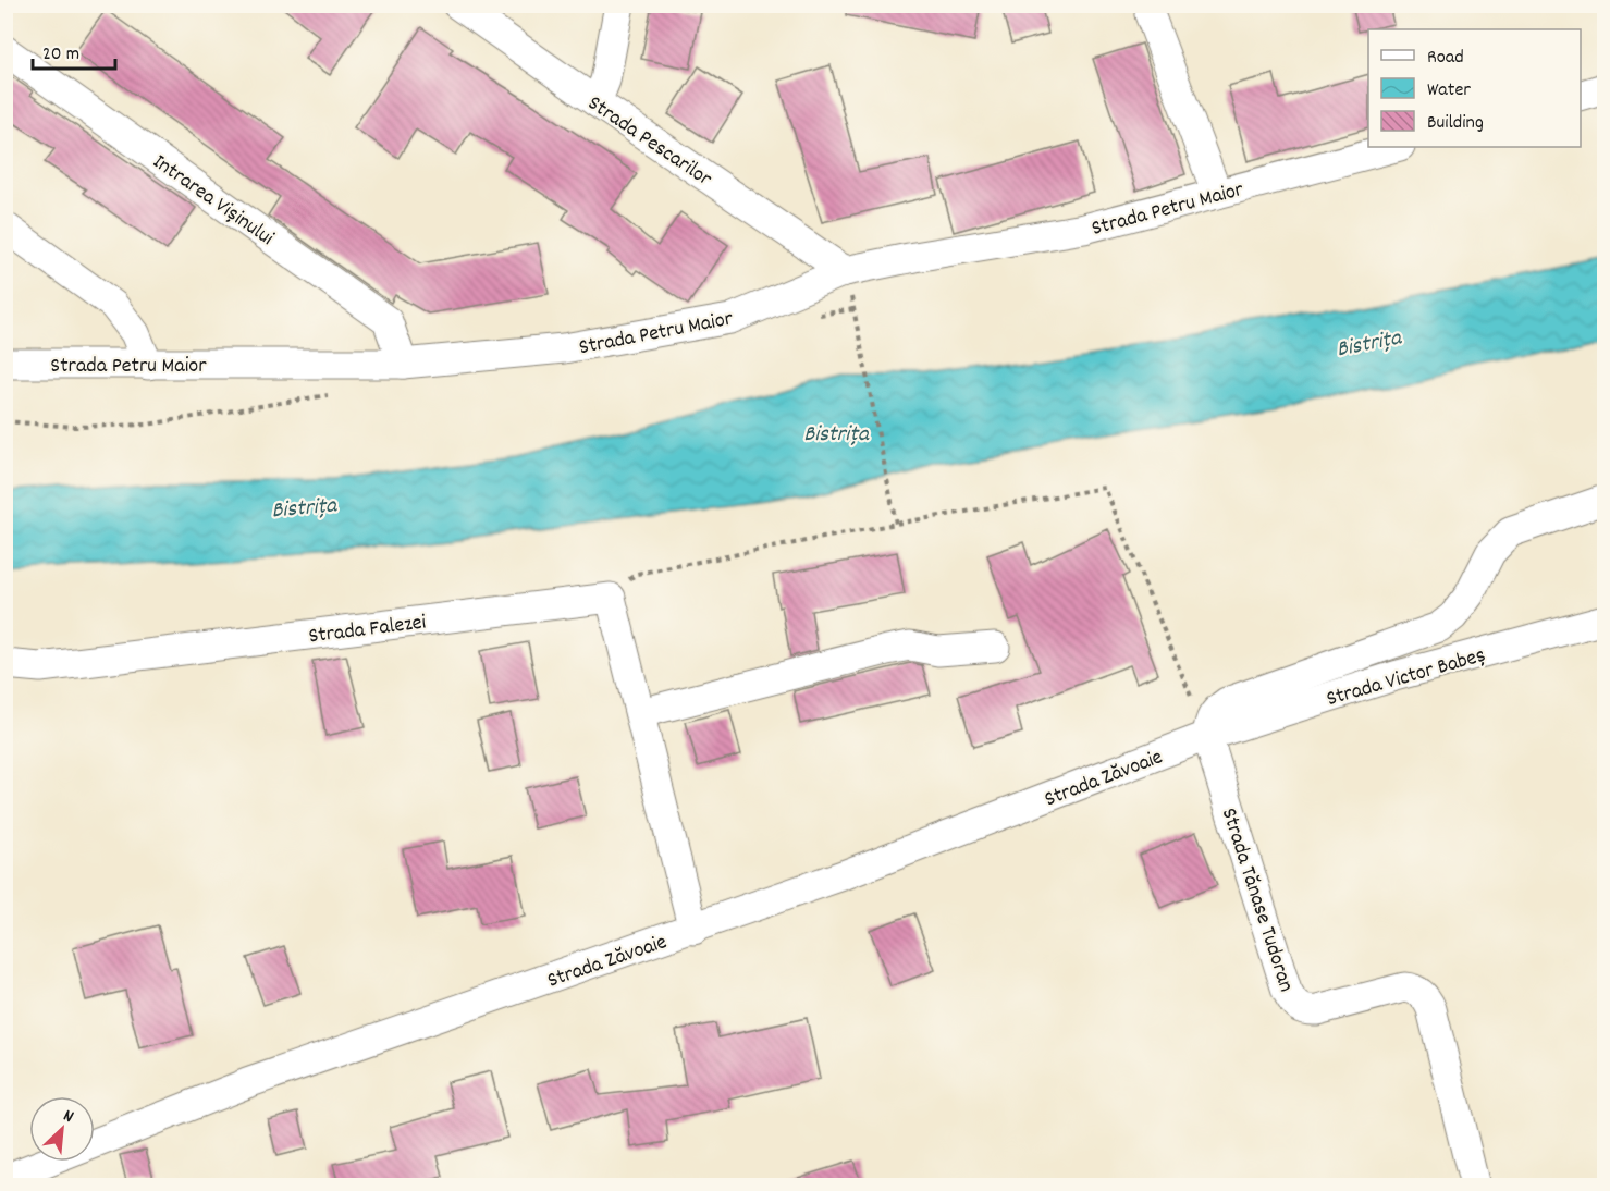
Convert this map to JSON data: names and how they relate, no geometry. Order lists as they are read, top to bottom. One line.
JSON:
{"streets":{"street":["Strada Pescarilor","Intrarea Vișinului","Strada Petru Maior","Strada Falezei","Strada Victor Babeș","Strada Zăvoaie","Strada Tănase Tudoran"]},"crossings":[["Strada Pescarilor","Strada Petru Maior"],["Intrarea Vișinului","Strada Petru Maior"],["Strada Victor Babeș","Strada Zăvoaie"],["Strada Victor Babeș","Strada Tănase Tudoran"],["Strada Zăvoaie","Strada Tănase Tudoran"]],"water":["Bistrița"],"legend":["Road","Water","Building"],"scale_bar":"20 m","north":"top right"}
